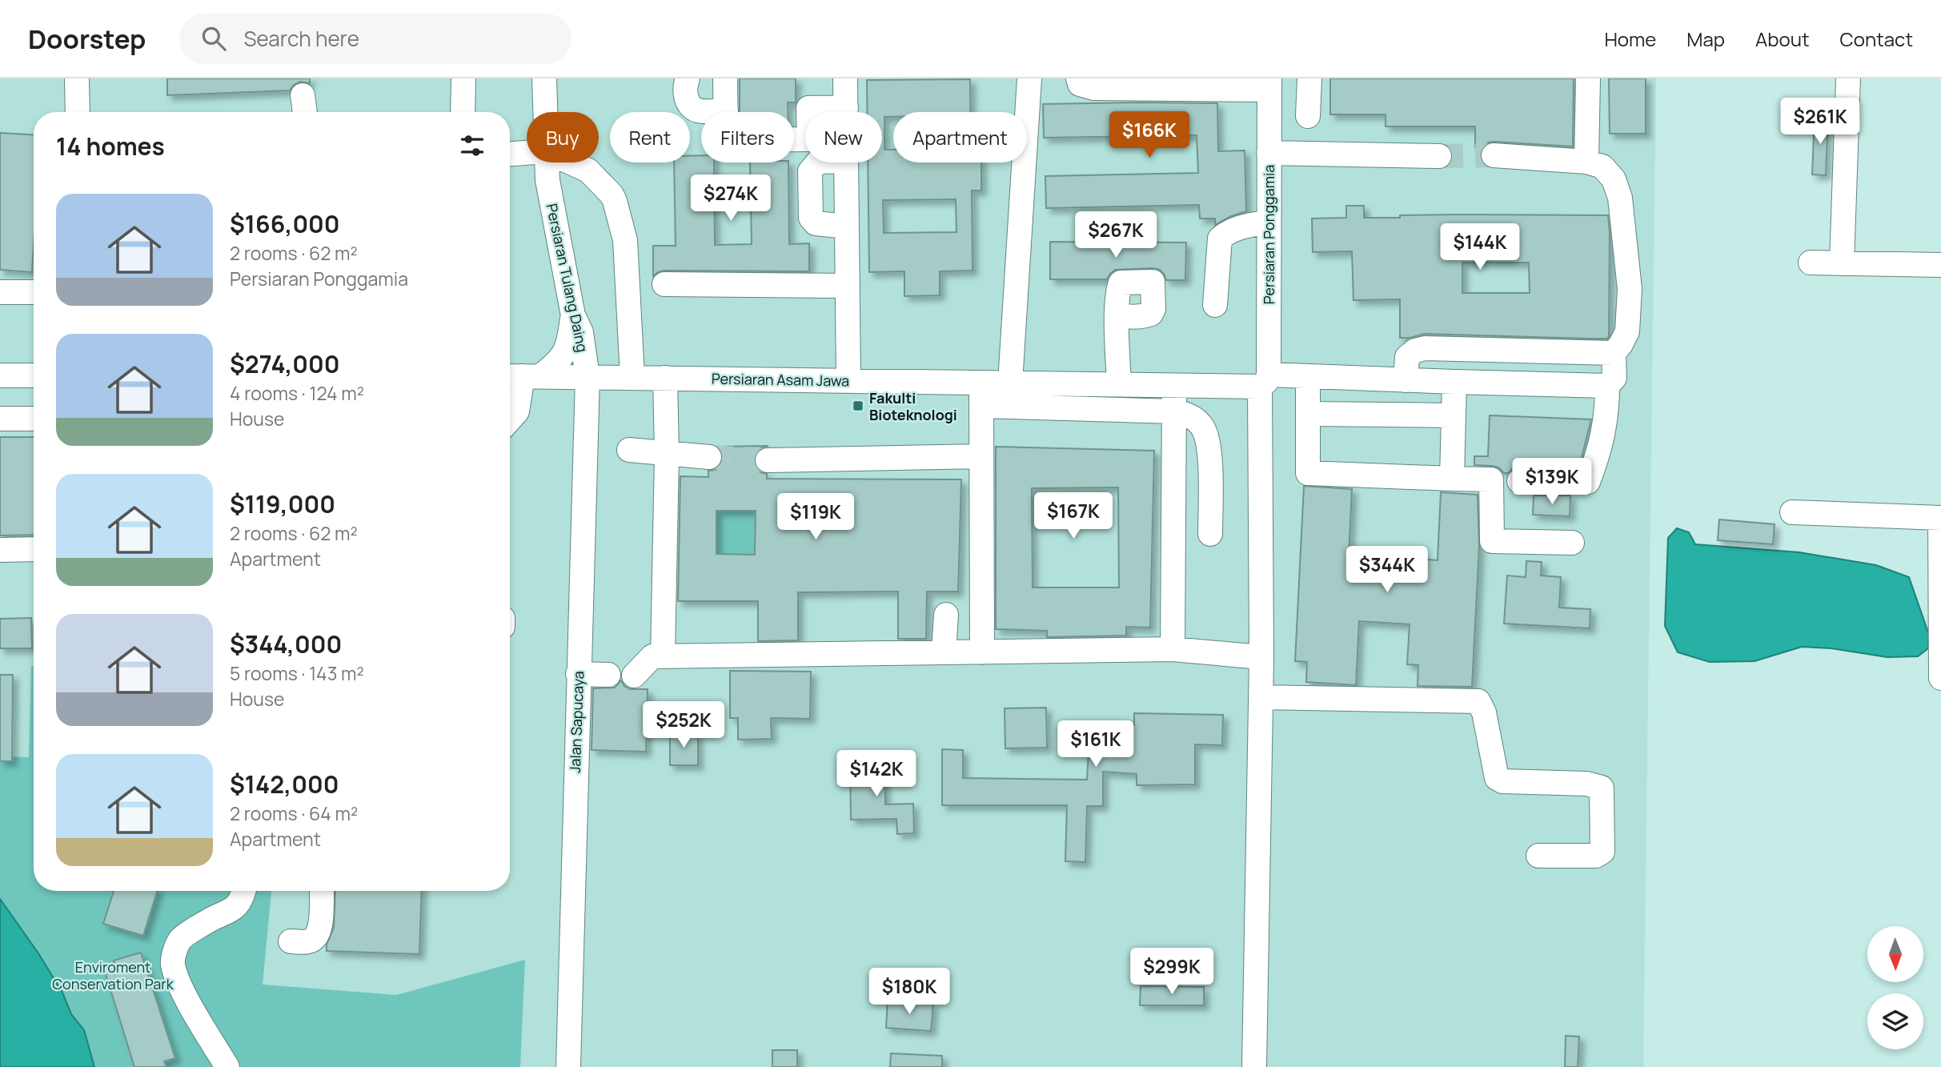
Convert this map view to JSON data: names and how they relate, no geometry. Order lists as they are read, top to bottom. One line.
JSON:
{"streets":{"street":["Persiaran Ponggamia","Persiaran Tulang Daing","Persiaran Asam Jawa","Jalan Sapucaya"]},"crossings":[["Persiaran Ponggamia","Persiaran Asam Jawa"],["Persiaran Tulang Daing","Persiaran Asam Jawa"],["Persiaran Tulang Daing","Jalan Sapucaya"],["Persiaran Asam Jawa","Jalan Sapucaya"]],"parks":["Enviroment Conservation Park"],"places":{"transit":["Fakulti Bioteknologi"]},"north":"bottom","page":{"header":"Doorstep","search":"Search here","nav":["Home","Map","About","Contact"],"price":["$261K","$166K","$274K","$267K","$144K","$139K","$167K","$119K","$344K","$252K","$161K","$142K","$299K","$180K"],"chip":["Buy","Rent","Filters","New","Apartment"],"heading":"14 homes","list":[{"name":"$166,000","note":"2 rooms · 62 m² · Persiaran Ponggamia"},{"name":"$274,000","note":"4 rooms · 124 m² · House"},{"name":"$119,000","note":"2 rooms · 62 m² · Apartment"},{"name":"$344,000","note":"5 rooms · 143 m² · House"},{"name":"$142,000","note":"2 rooms · 64 m² · Apartment"}]}}
